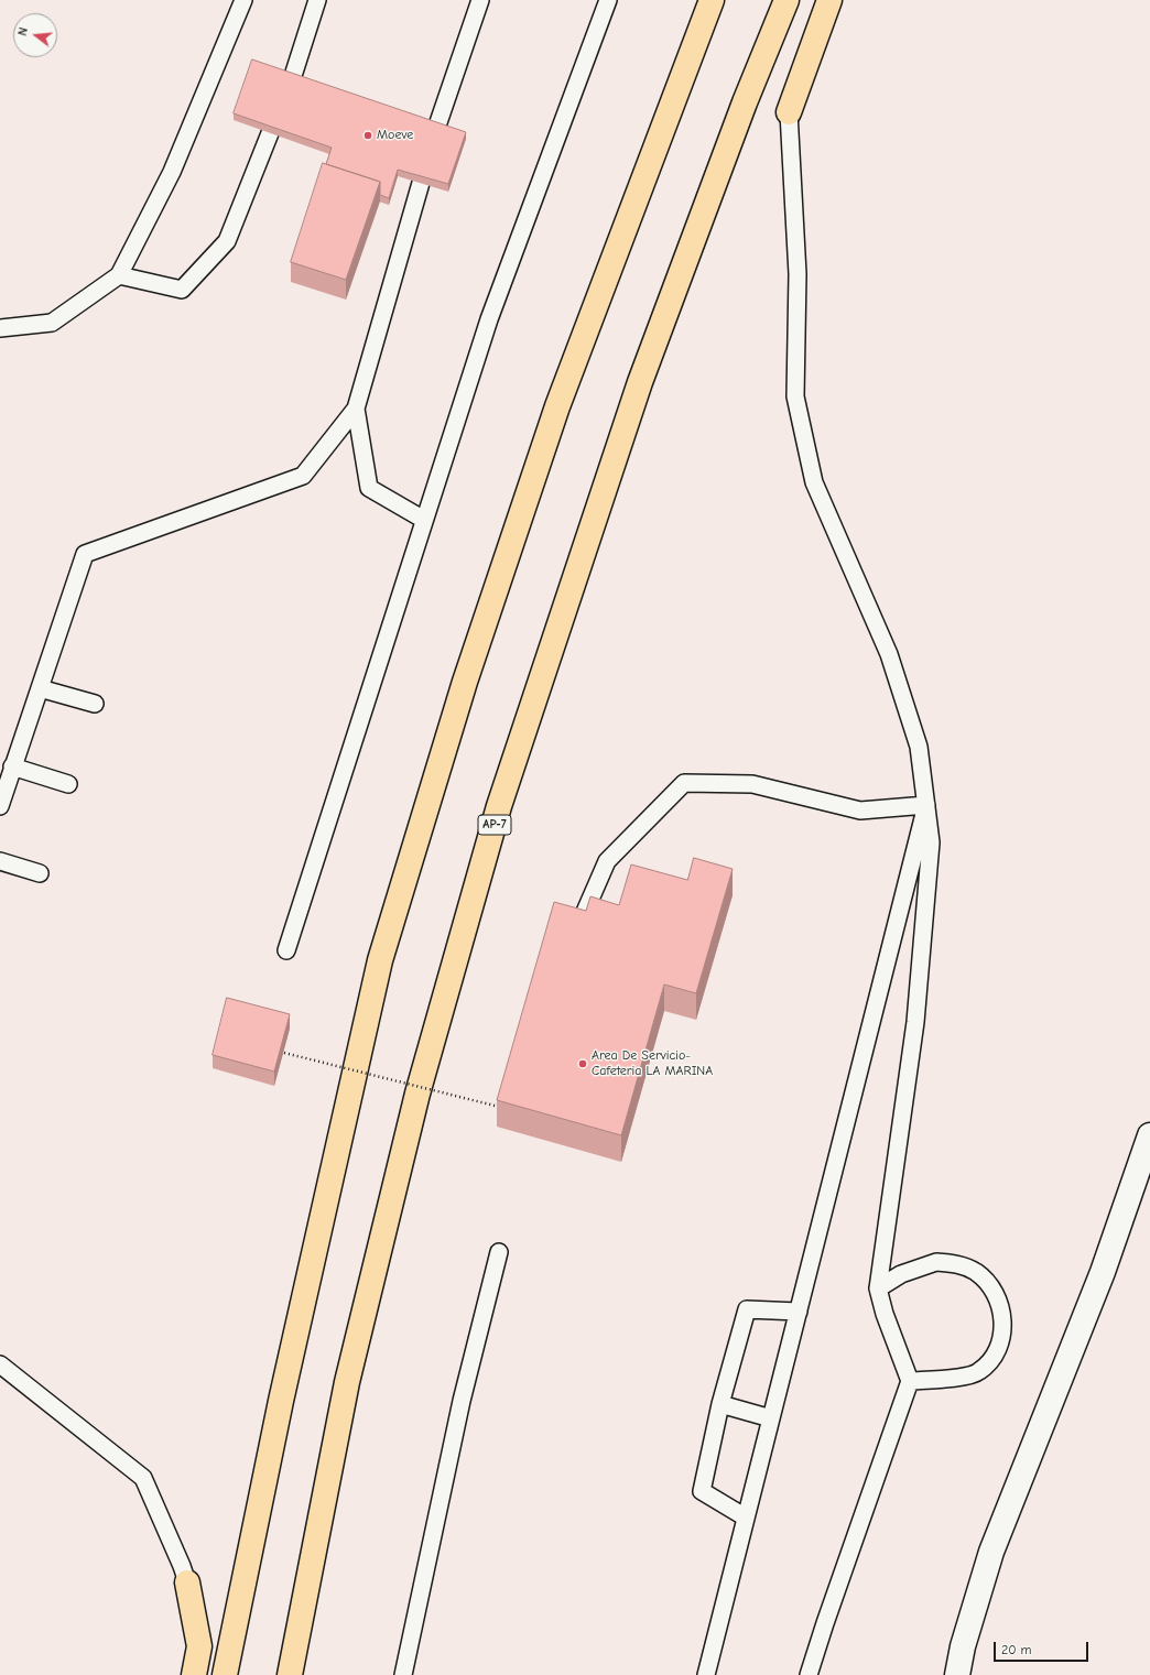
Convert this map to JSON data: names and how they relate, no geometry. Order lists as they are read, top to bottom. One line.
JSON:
{"streets":{"highway":["AP-7"]},"places":["Moeve","Area De Servicio- Cafeteria LA MARINA"],"scale_bar":"20 m","north":"left"}
